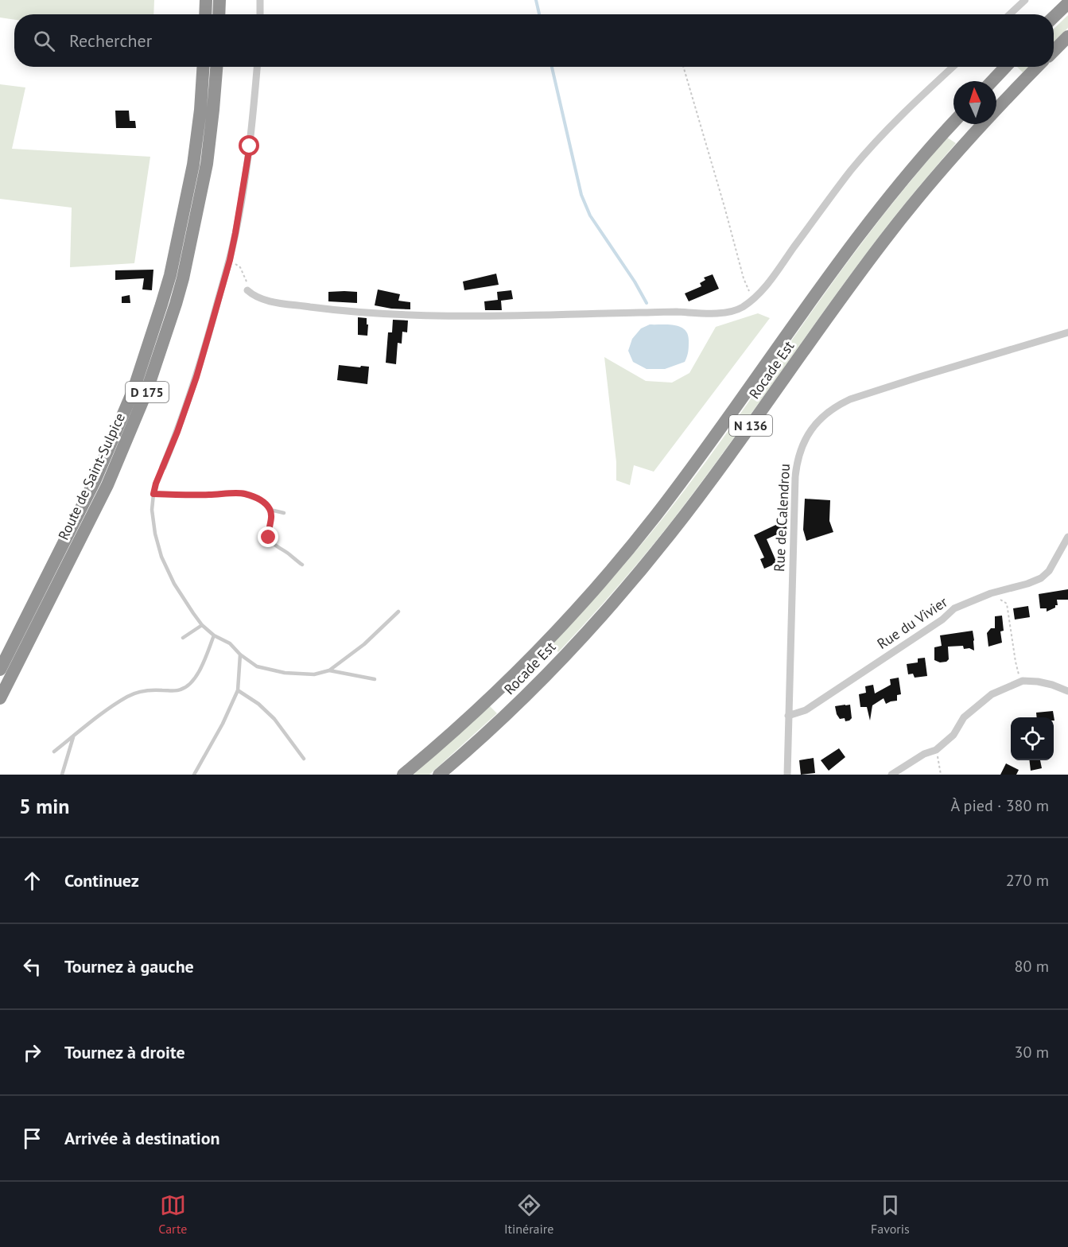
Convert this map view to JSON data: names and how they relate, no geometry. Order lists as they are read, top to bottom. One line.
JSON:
{"streets":{"highway":["Rocade Est","D 175","N 136","Route de Saint-Sulpice"],"street":["Rue de Calendrou","Rue du Vivier"]},"crossings":[["Rue de Calendrou","Rue du Vivier"]],"north":"top","page":{"search":"Rechercher","heading":["5 min","À pied · 380 m"],"list":[["Continuez","270 m"],["Tournez à gauche","80 m"],["Tournez à droite","30 m"],"Arrivée à destination"],"nav":["Carte","Itinéraire","Favoris"]}}
